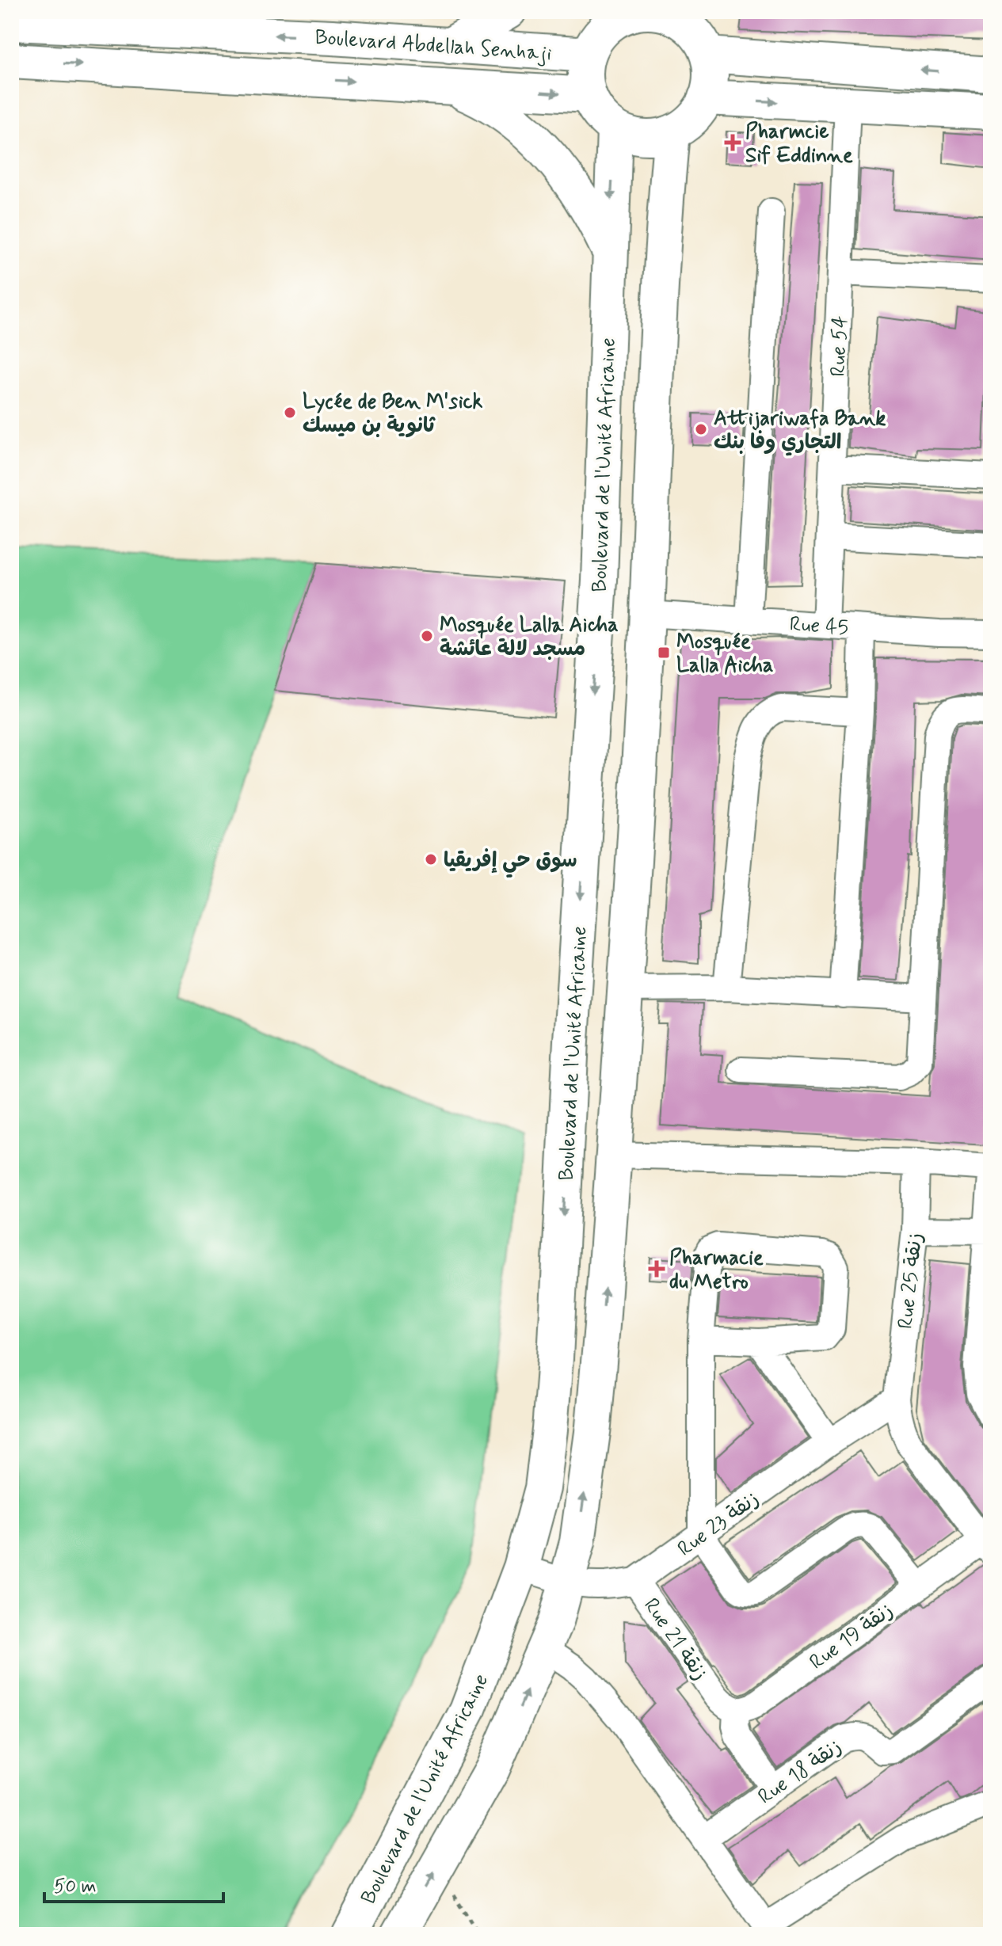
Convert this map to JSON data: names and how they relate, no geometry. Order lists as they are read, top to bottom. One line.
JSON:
{"streets":{"main road":["Boulevard Abdellah Senhaji","Boulevard de l'Unité Africaine"],"street":["Rue 54","Rue 45","Rue 25 زنقة","Rue 23 زنقة","Rue 19 زنقة","Rue 21 زنقة","Rue 18 زنقة"]},"crossings":[["Boulevard Abdellah Senhaji","Boulevard de l'Unité Africaine"],["Rue 54","Rue 45"],["Boulevard de l'Unité Africaine","Rue 23 زنقة"],["Rue 25 زنقة","Rue 23 زنقة"],["Rue 25 زنقة","Rue 19 زنقة"],["Rue 23 زنقة","Rue 21 زنقة"],["Rue 19 زنقة","Rue 21 زنقة"]],"places":{"health":["Pharmcie Sif Eddinne","Pharmacie du Metro"],"other":["Lycée de Ben M'sick ثانوية بن ميسك","Attijariwafa Bank التجاري وفا بنك","Mosquée Lalla Aicha مسجد لالة عائشة","سوق حي إفريقيا"],"transit":["Mosquée Lalla Aicha"]},"scale_bar":"50 m"}
